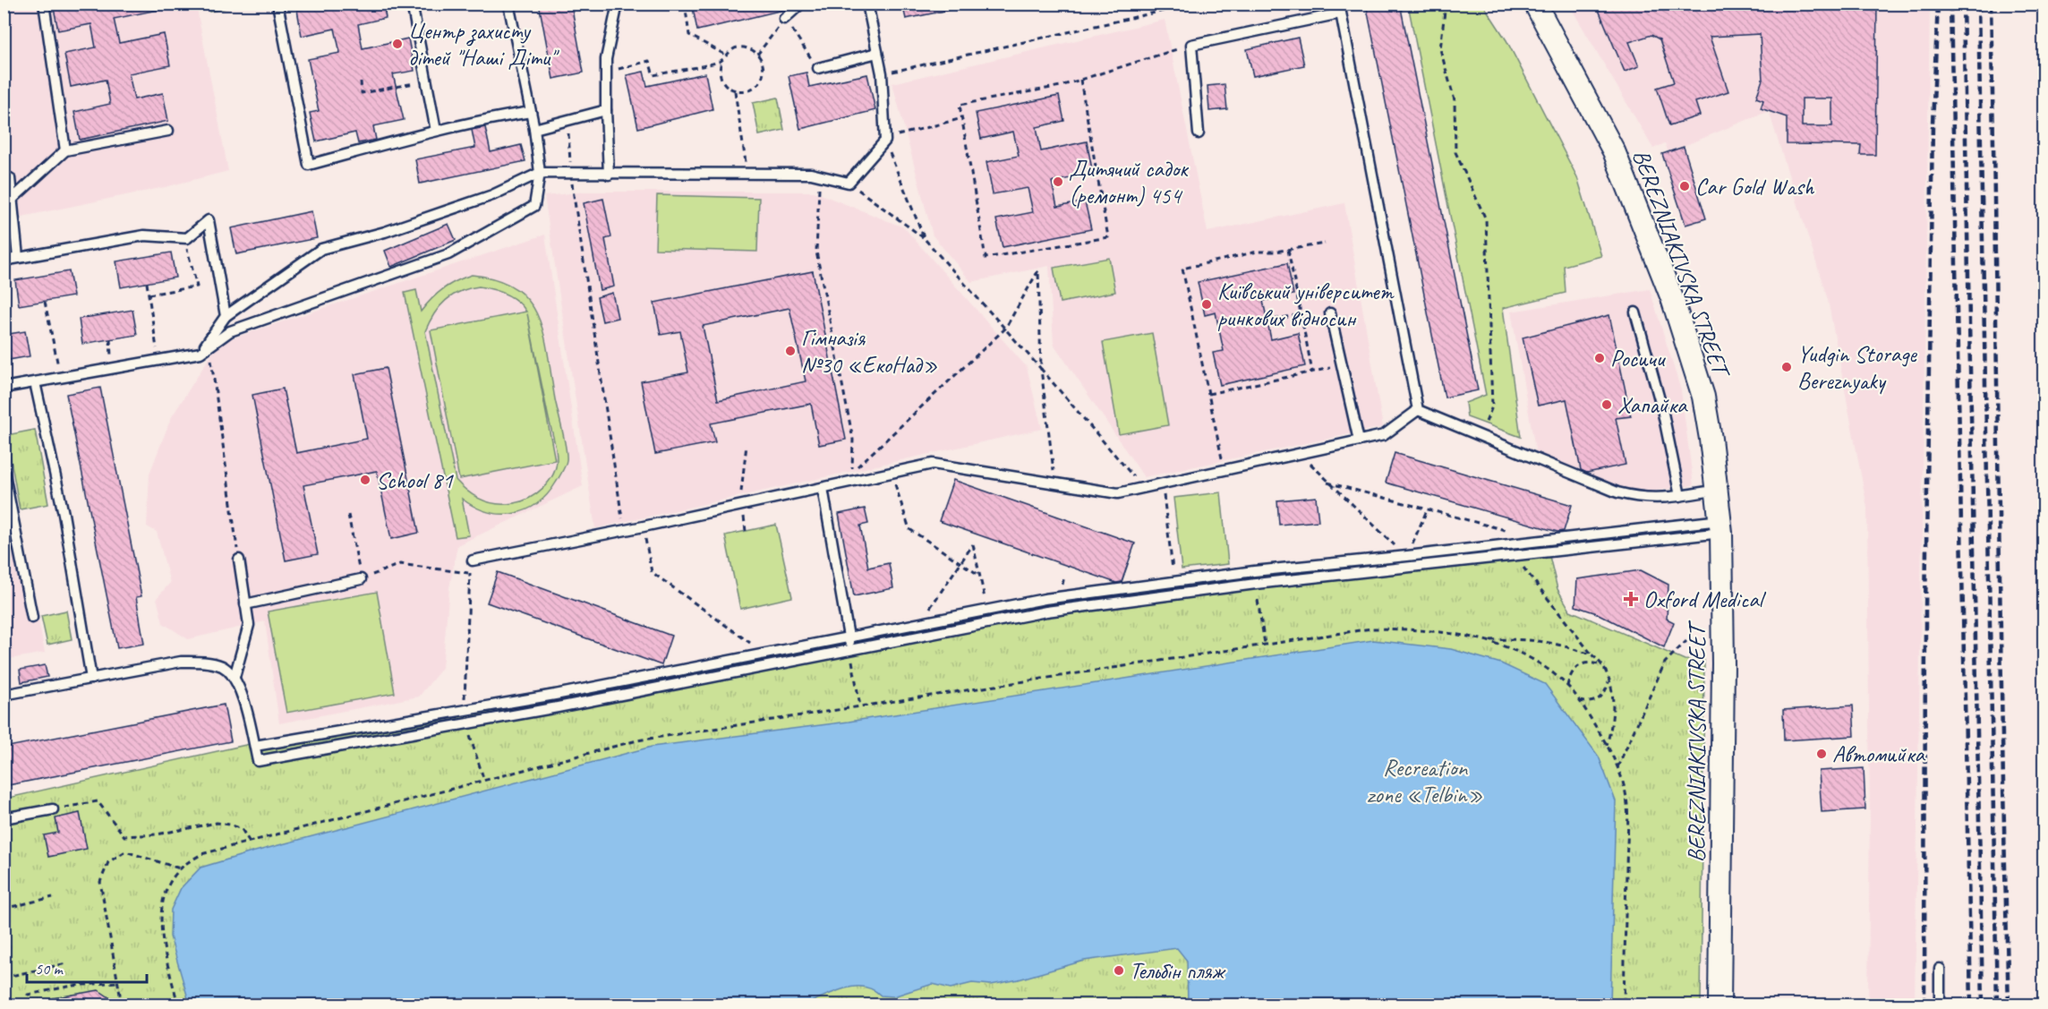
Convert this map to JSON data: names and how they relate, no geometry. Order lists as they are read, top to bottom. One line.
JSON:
{"streets":{"street":["BEREZNIAKIVSKA STREET"]},"parks":["Recreation zone «Telbin»"],"places":{"other":["Центр захисту дітей \"Наші Діти\"","Дитячий садок (ремонт) 454","Car Gold Wash","Київський університет ринкових відносин","Гімназія №30 «ЕкоНад»","Росичи","Yudgin Storage Bereznyaky","Хапайка","School 81","Автомийка","Тельбін пляж"],"health":["Oxford Medical"]},"scale_bar":"50 m"}
